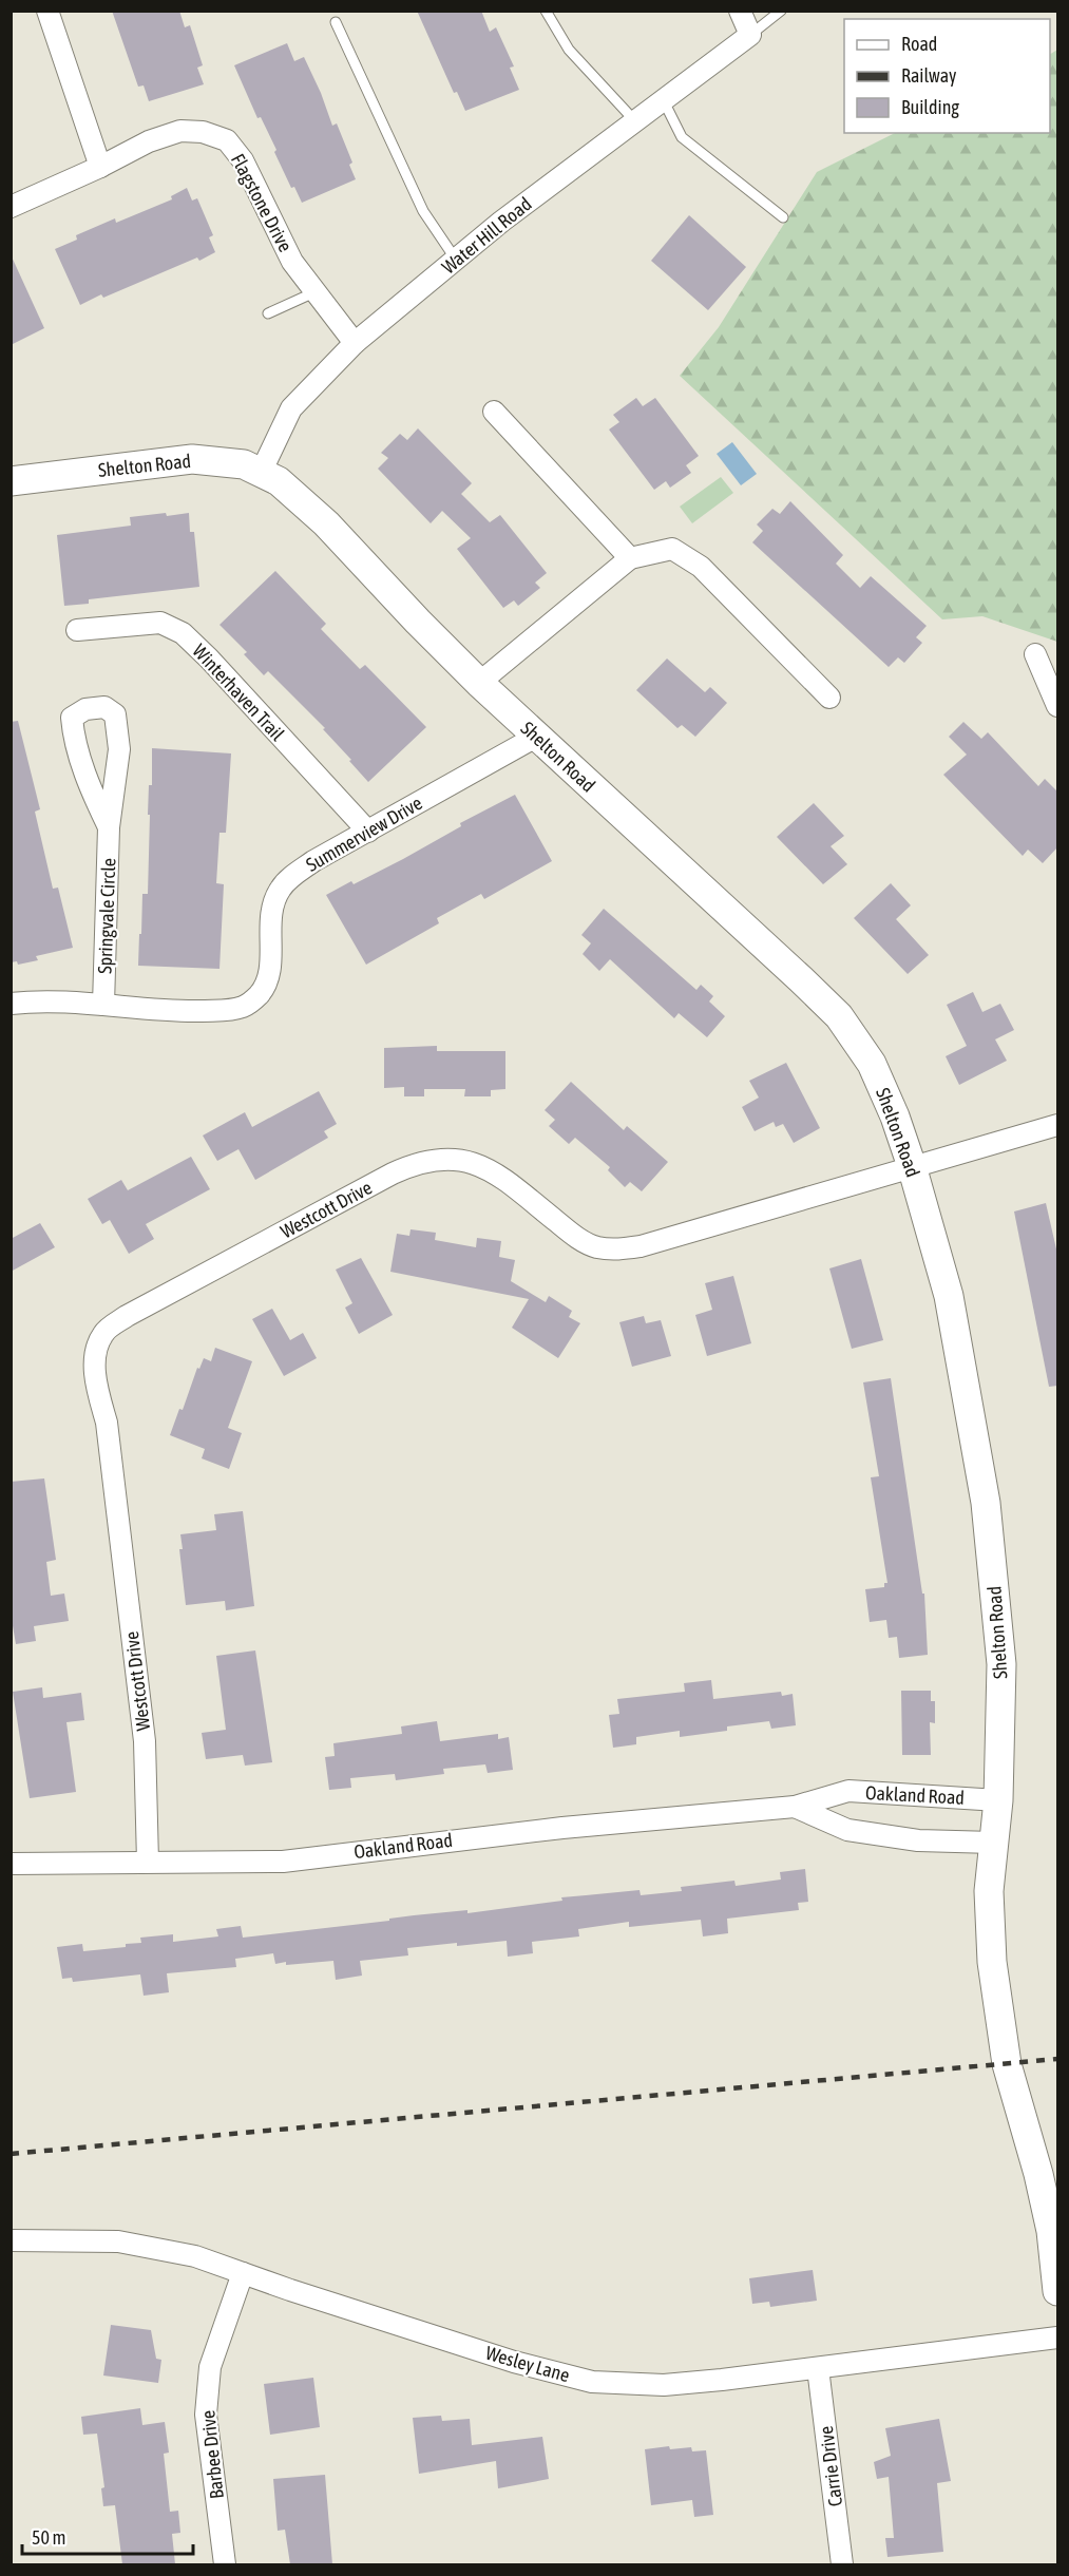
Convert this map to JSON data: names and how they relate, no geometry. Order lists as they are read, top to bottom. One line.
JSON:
{"streets":{"street":["Flagstone Drive","Water Hill Road","Shelton Road","Winterhaven Trail","Summerview Drive","Springvale Circle","Westcott Drive","Oakland Road","Wesley Lane","Barbee Drive","Carrie Drive"]},"crossings":[["Flagstone Drive","Water Hill Road"],["Water Hill Road","Shelton Road"],["Shelton Road","Summerview Drive"],["Shelton Road","Westcott Drive"],["Shelton Road","Oakland Road"],["Winterhaven Trail","Summerview Drive"],["Summerview Drive","Springvale Circle"],["Westcott Drive","Oakland Road"],["Wesley Lane","Barbee Drive"],["Wesley Lane","Carrie Drive"]],"legend":["Road","Railway","Building"],"scale_bar":"50 m"}
